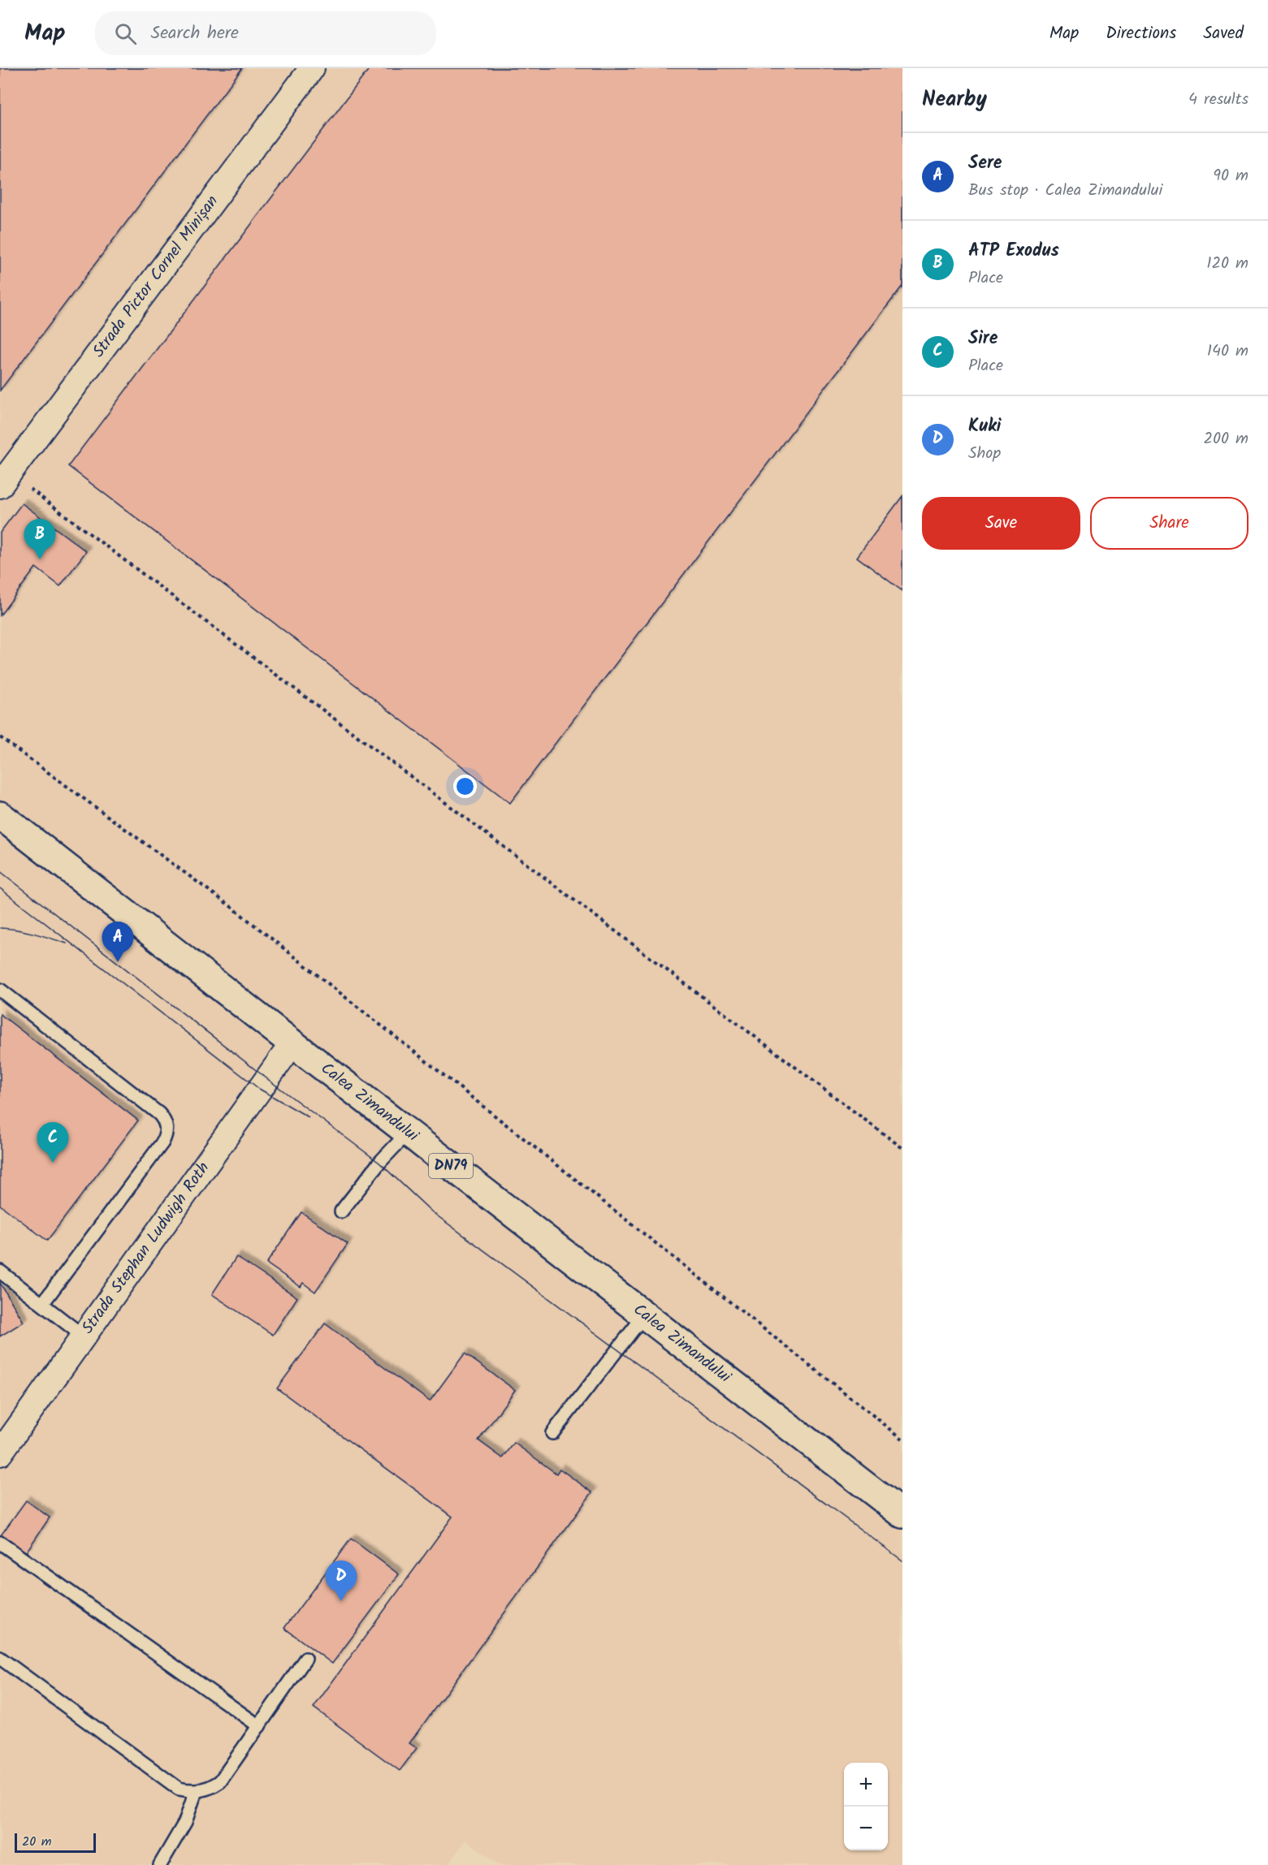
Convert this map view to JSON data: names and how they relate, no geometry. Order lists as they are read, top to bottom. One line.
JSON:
{"streets":{"main road":["Calea Zimandului","DN79"],"street":["Strada Pictor Cornel Minișan","Strada Stephan Ludwigh Roth"]},"crossings":[["Calea Zimandului","Strada Stephan Ludwigh Roth"]],"scale_bar":"20 m","page":{"header":"Map","search":"Search here","nav":["Map","Directions","Saved"],"heading":["Nearby","4 results"],"list":[{"mark":"A","name":"Sere","note":"Bus stop · Calea Zimandului","value":"90 m"},{"mark":"B","name":"ATP Exodus","note":"Place","value":"120 m"},{"mark":"C","name":"Sire","note":"Place","value":"140 m"},{"mark":"D","name":"Kuki","note":"Shop","value":"200 m"}],"buttons":["Save","Share"],"pins":["B","A","C","D"],"map_buttons":["+","−"],"scale":"20 m"}}
